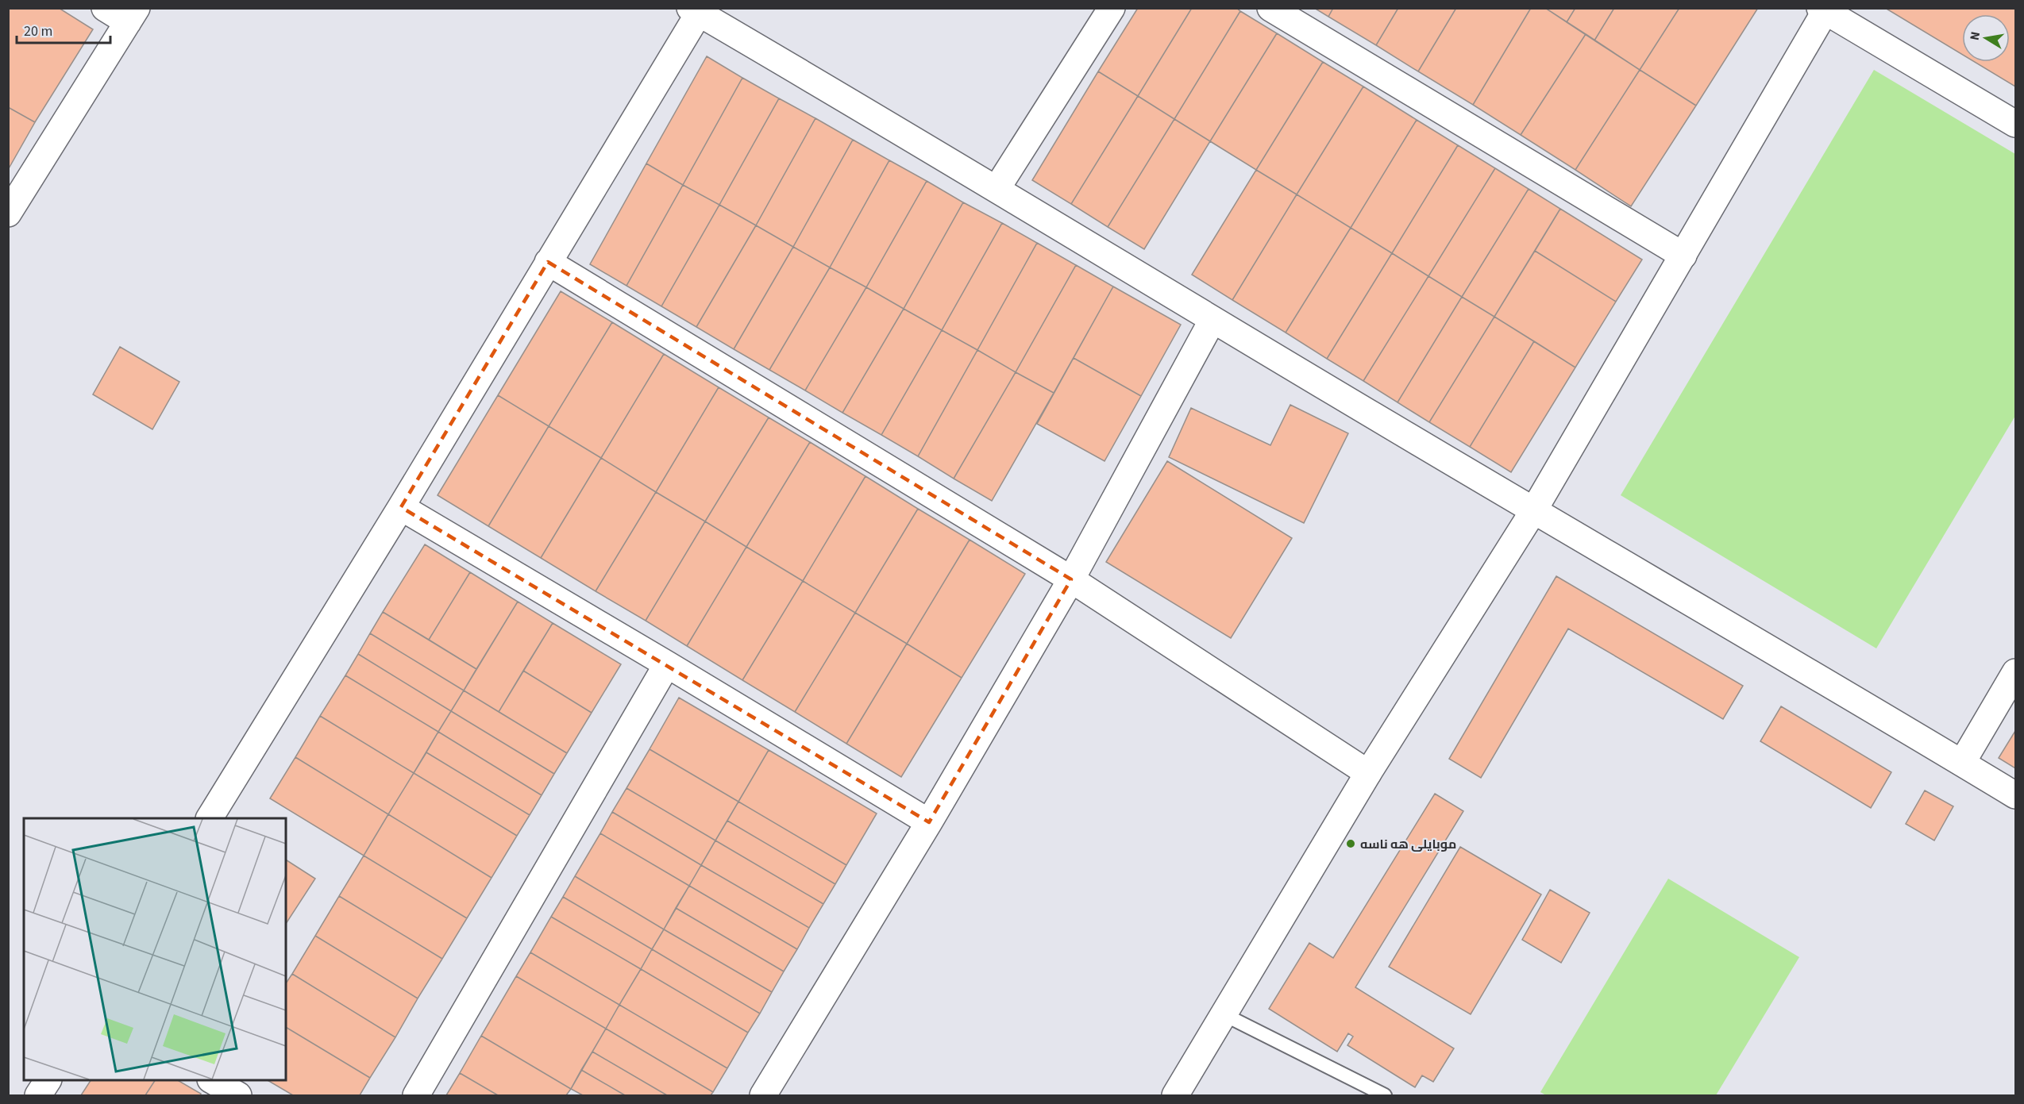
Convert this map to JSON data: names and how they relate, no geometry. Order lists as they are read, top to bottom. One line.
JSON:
{"places":["موبایلی هه ناسه"],"scale_bar":"20 m","north":"left"}
